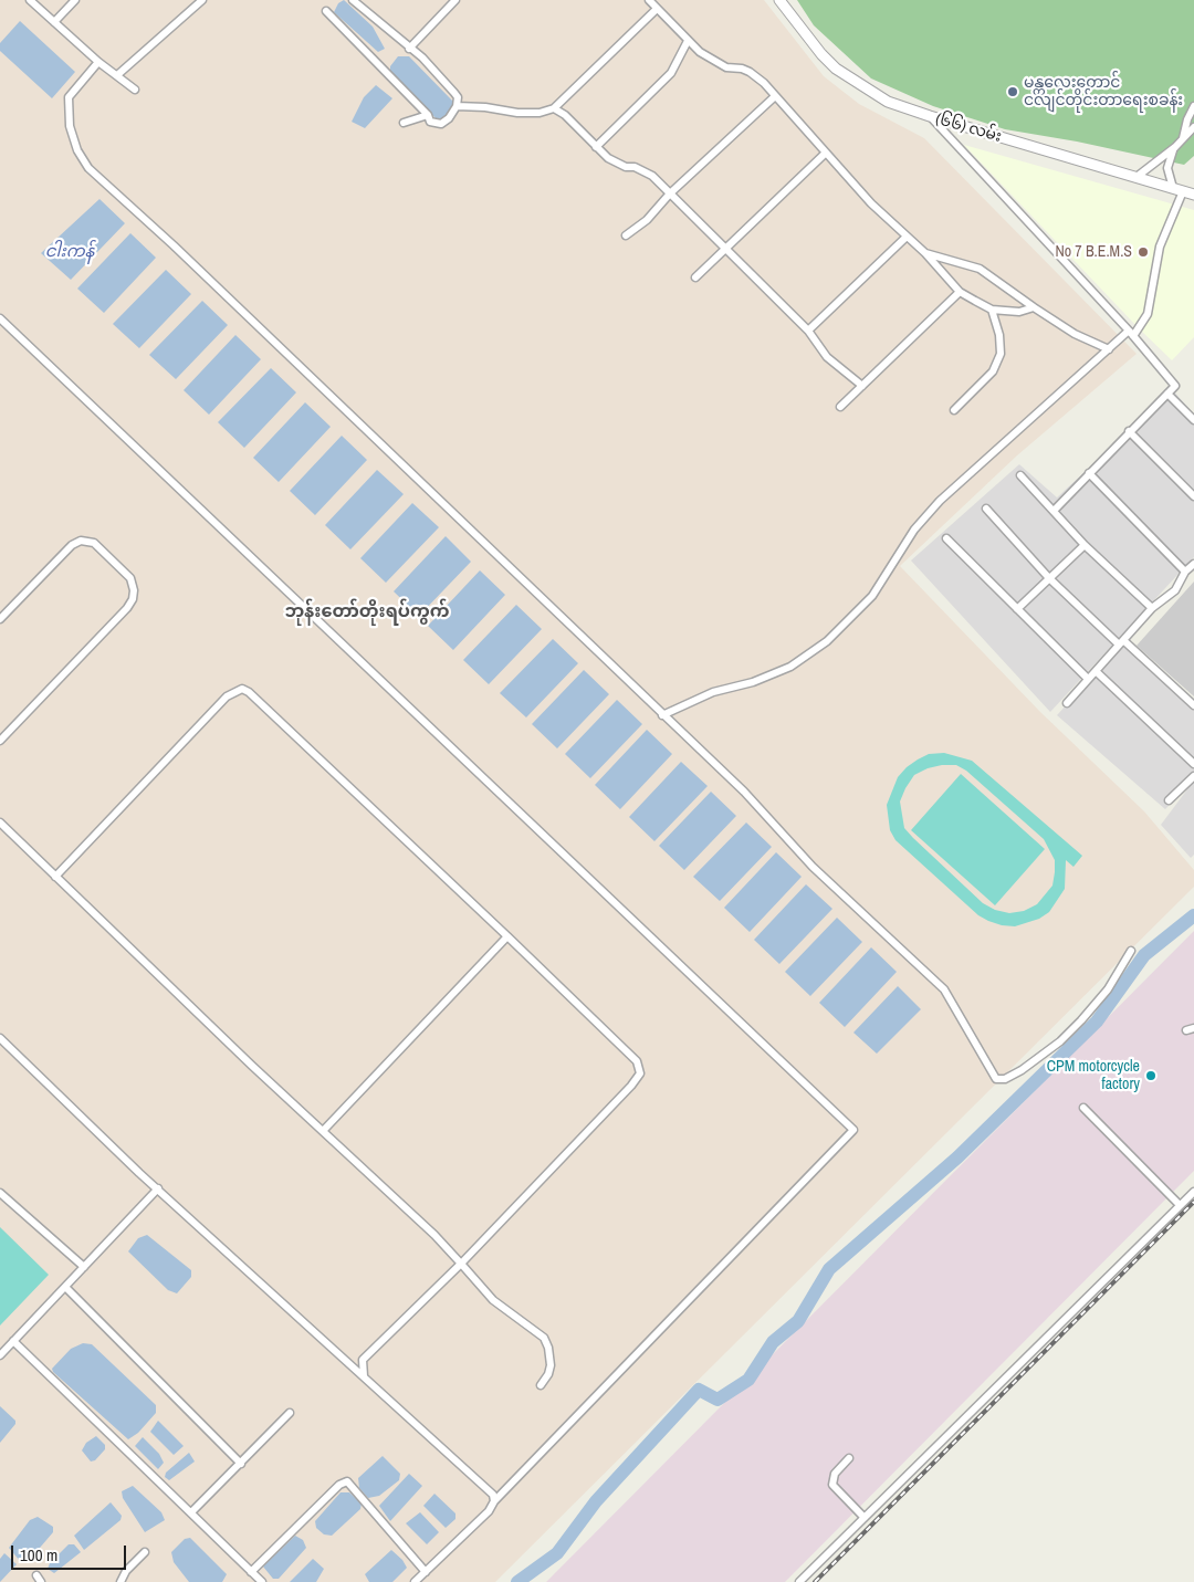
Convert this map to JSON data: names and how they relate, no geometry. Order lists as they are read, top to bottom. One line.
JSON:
{"streets":{"street":["(၆၆) လမ်း"]},"districts":["ဘုန်းတော်တိုးရပ်ကွက်"],"water":["ငါးကန်"],"places":["မန္တလေးတောင် ငလျင်တိုင်းတာရေးစခန်း","No 7 B.E.M.S","CPM motorcycle factory"],"scale_bar":"100 m"}
